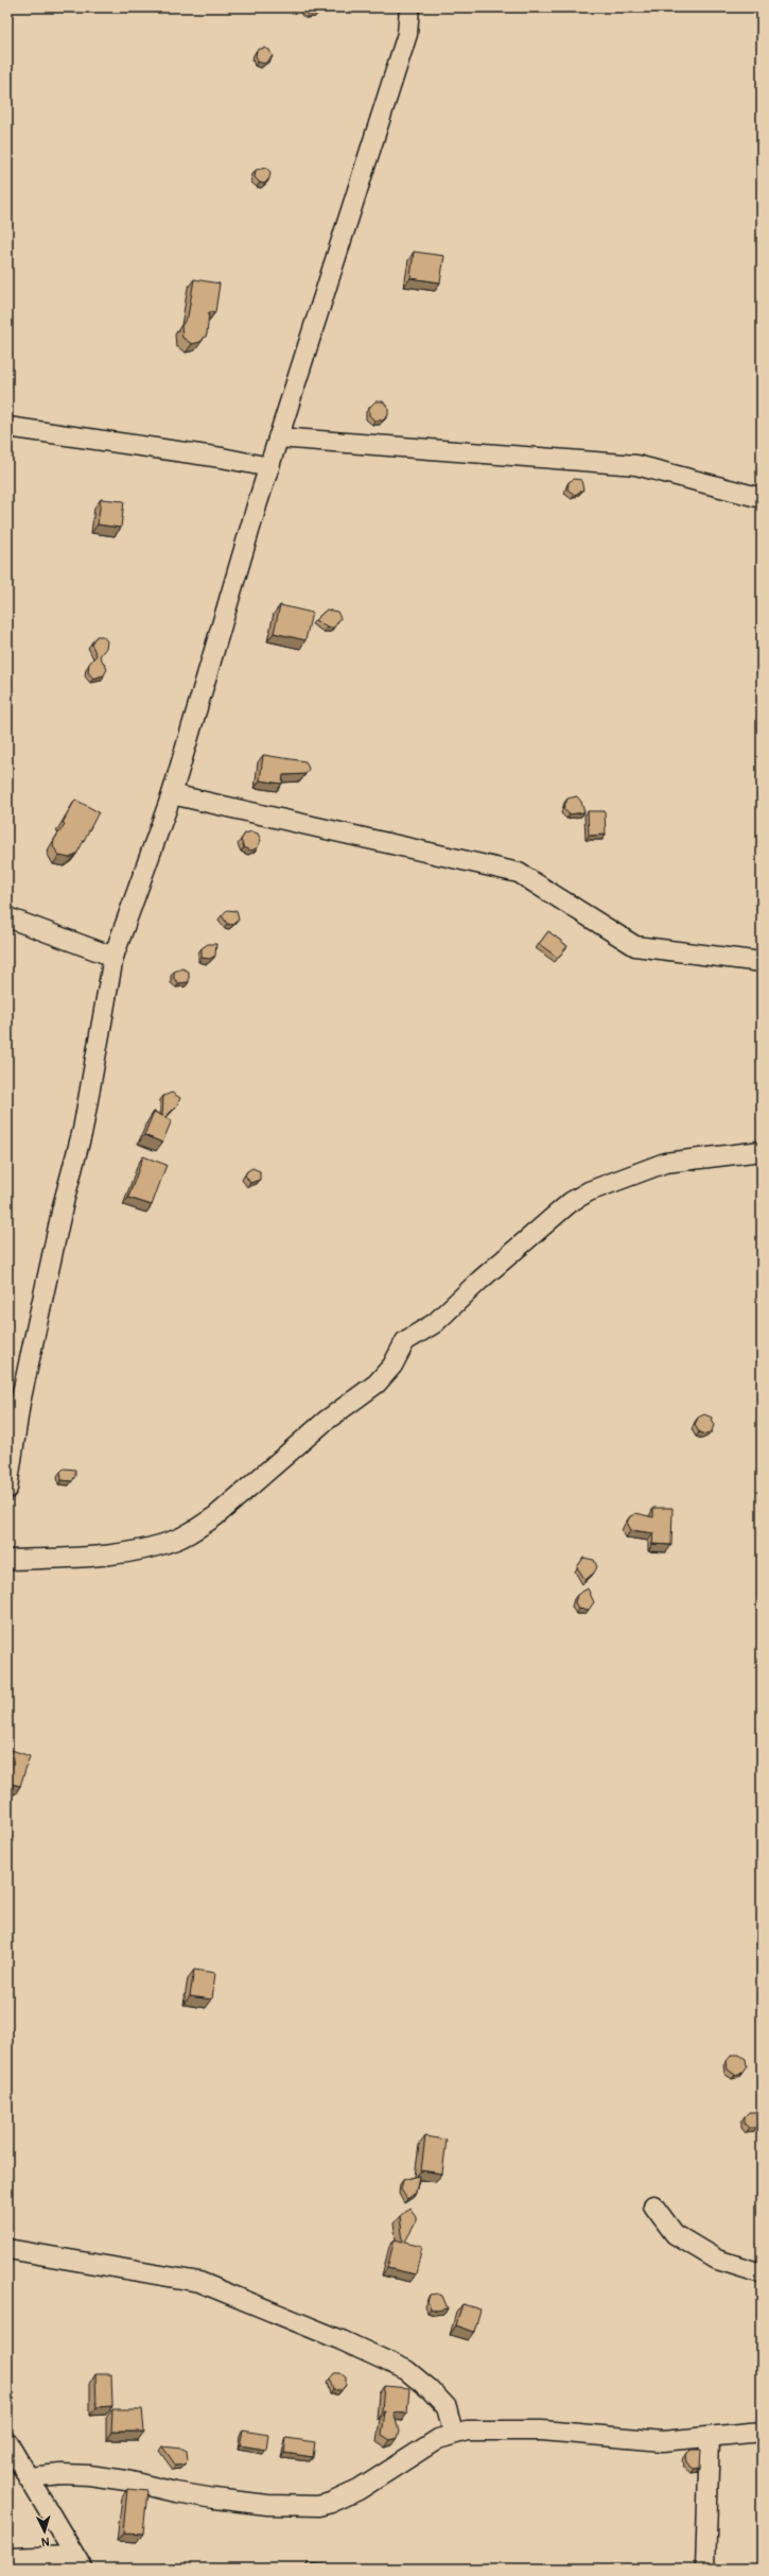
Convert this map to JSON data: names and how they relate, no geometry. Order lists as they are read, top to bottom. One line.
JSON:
{"north":"bottom"}
